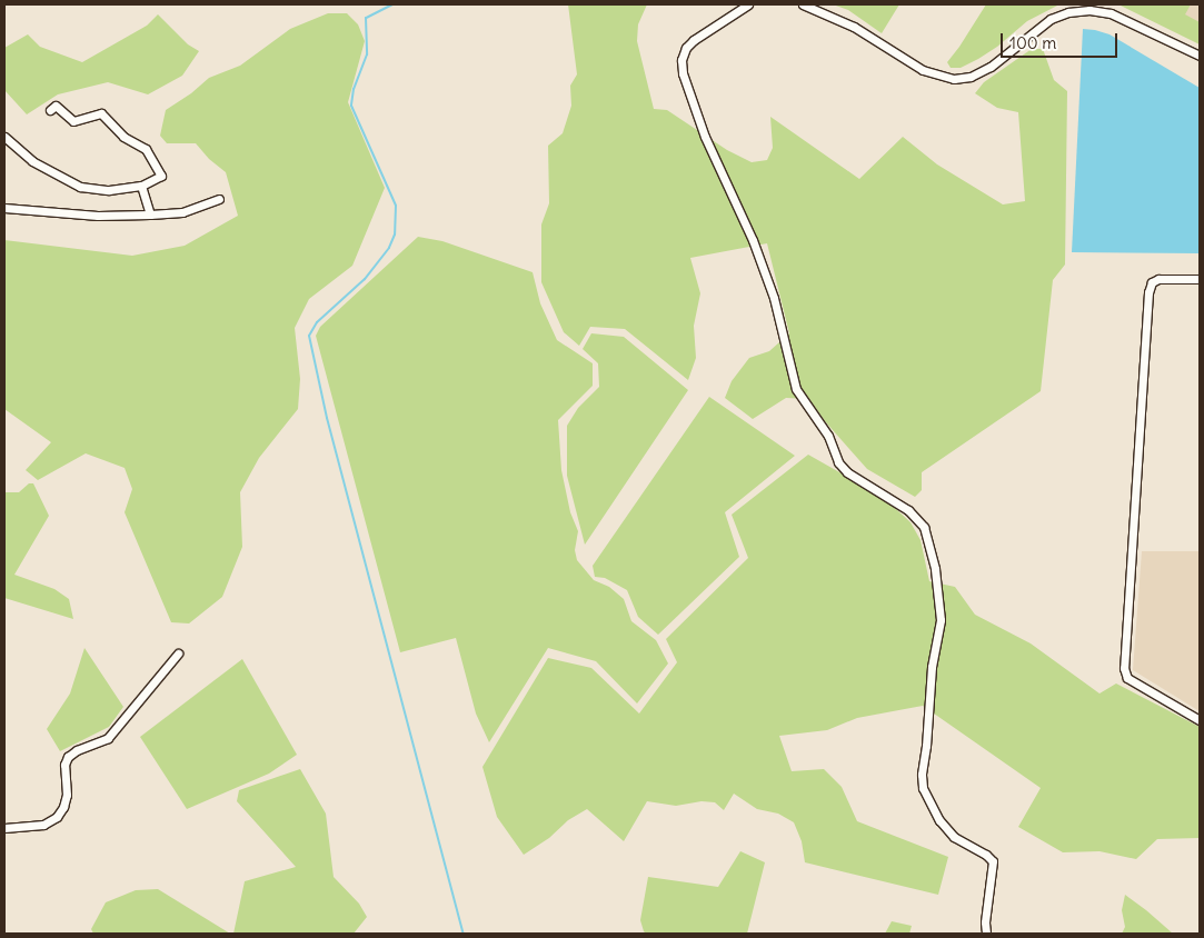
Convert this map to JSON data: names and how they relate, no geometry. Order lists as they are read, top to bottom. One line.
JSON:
{"scale_bar":"100 m"}
